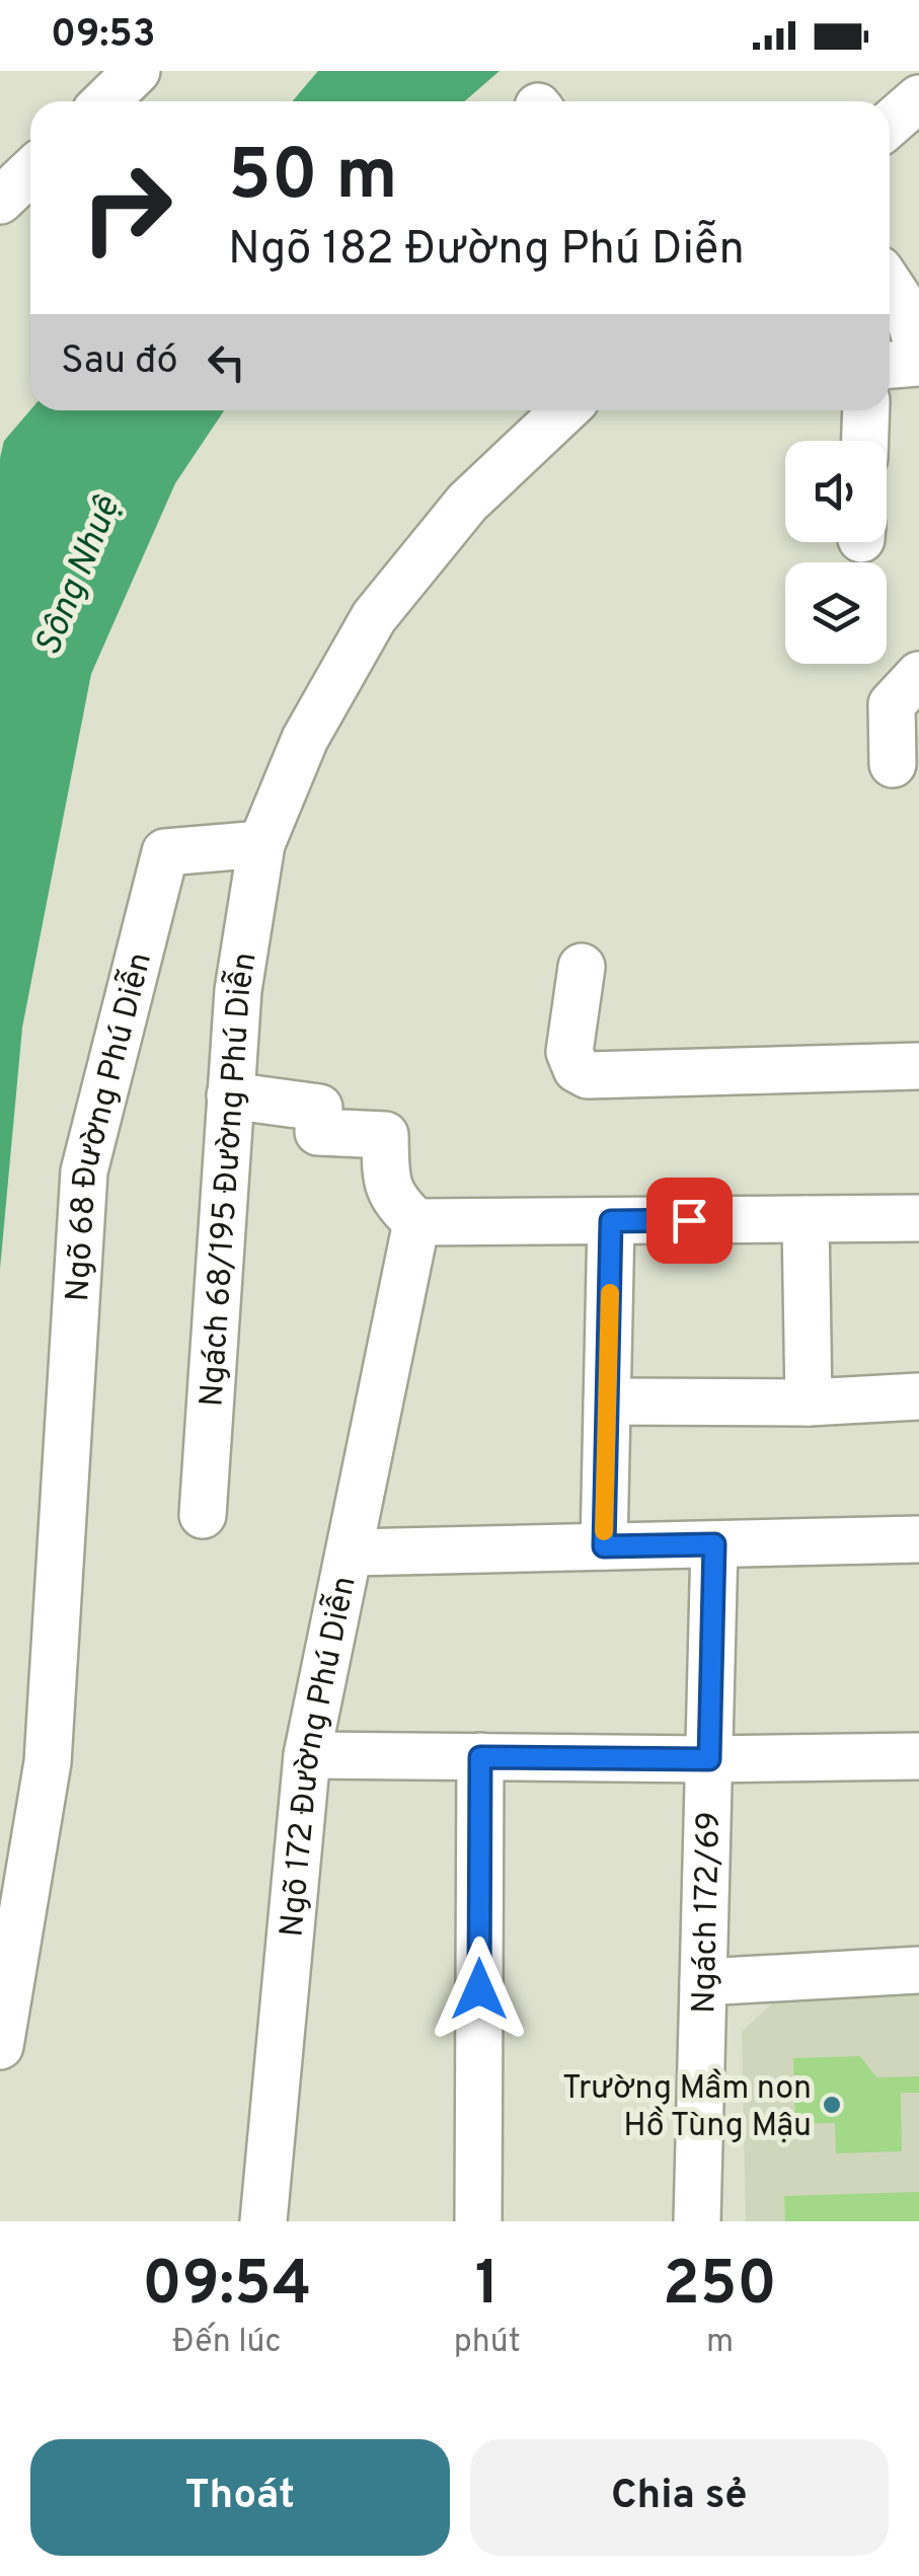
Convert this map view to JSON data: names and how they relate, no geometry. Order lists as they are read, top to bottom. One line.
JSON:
{"streets":{"street":["Ngõ 68 Đường Phú Diễn","Ngách 68/195 Đường Phú Diễn","Ngõ 172 Đường Phú Diễn","Ngách 172/69"]},"crossings":[["Ngõ 68 Đường Phú Diễn","Ngách 68/195 Đường Phú Diễn"],["Ngõ 172 Đường Phú Diễn","Ngách 172/69"]],"water":["Sông Nhuệ"],"places":["Trường Mầm non Hồ Tùng Mậu"],"page":{"status":"09:53","turn":["50 m","Ngõ 182 Đường Phú Diễn"],"then":"Sau đó","eta":["09:54","Đến lúc","1","phút","250","m"],"buttons":["Thoát","Chia sẻ"]}}
